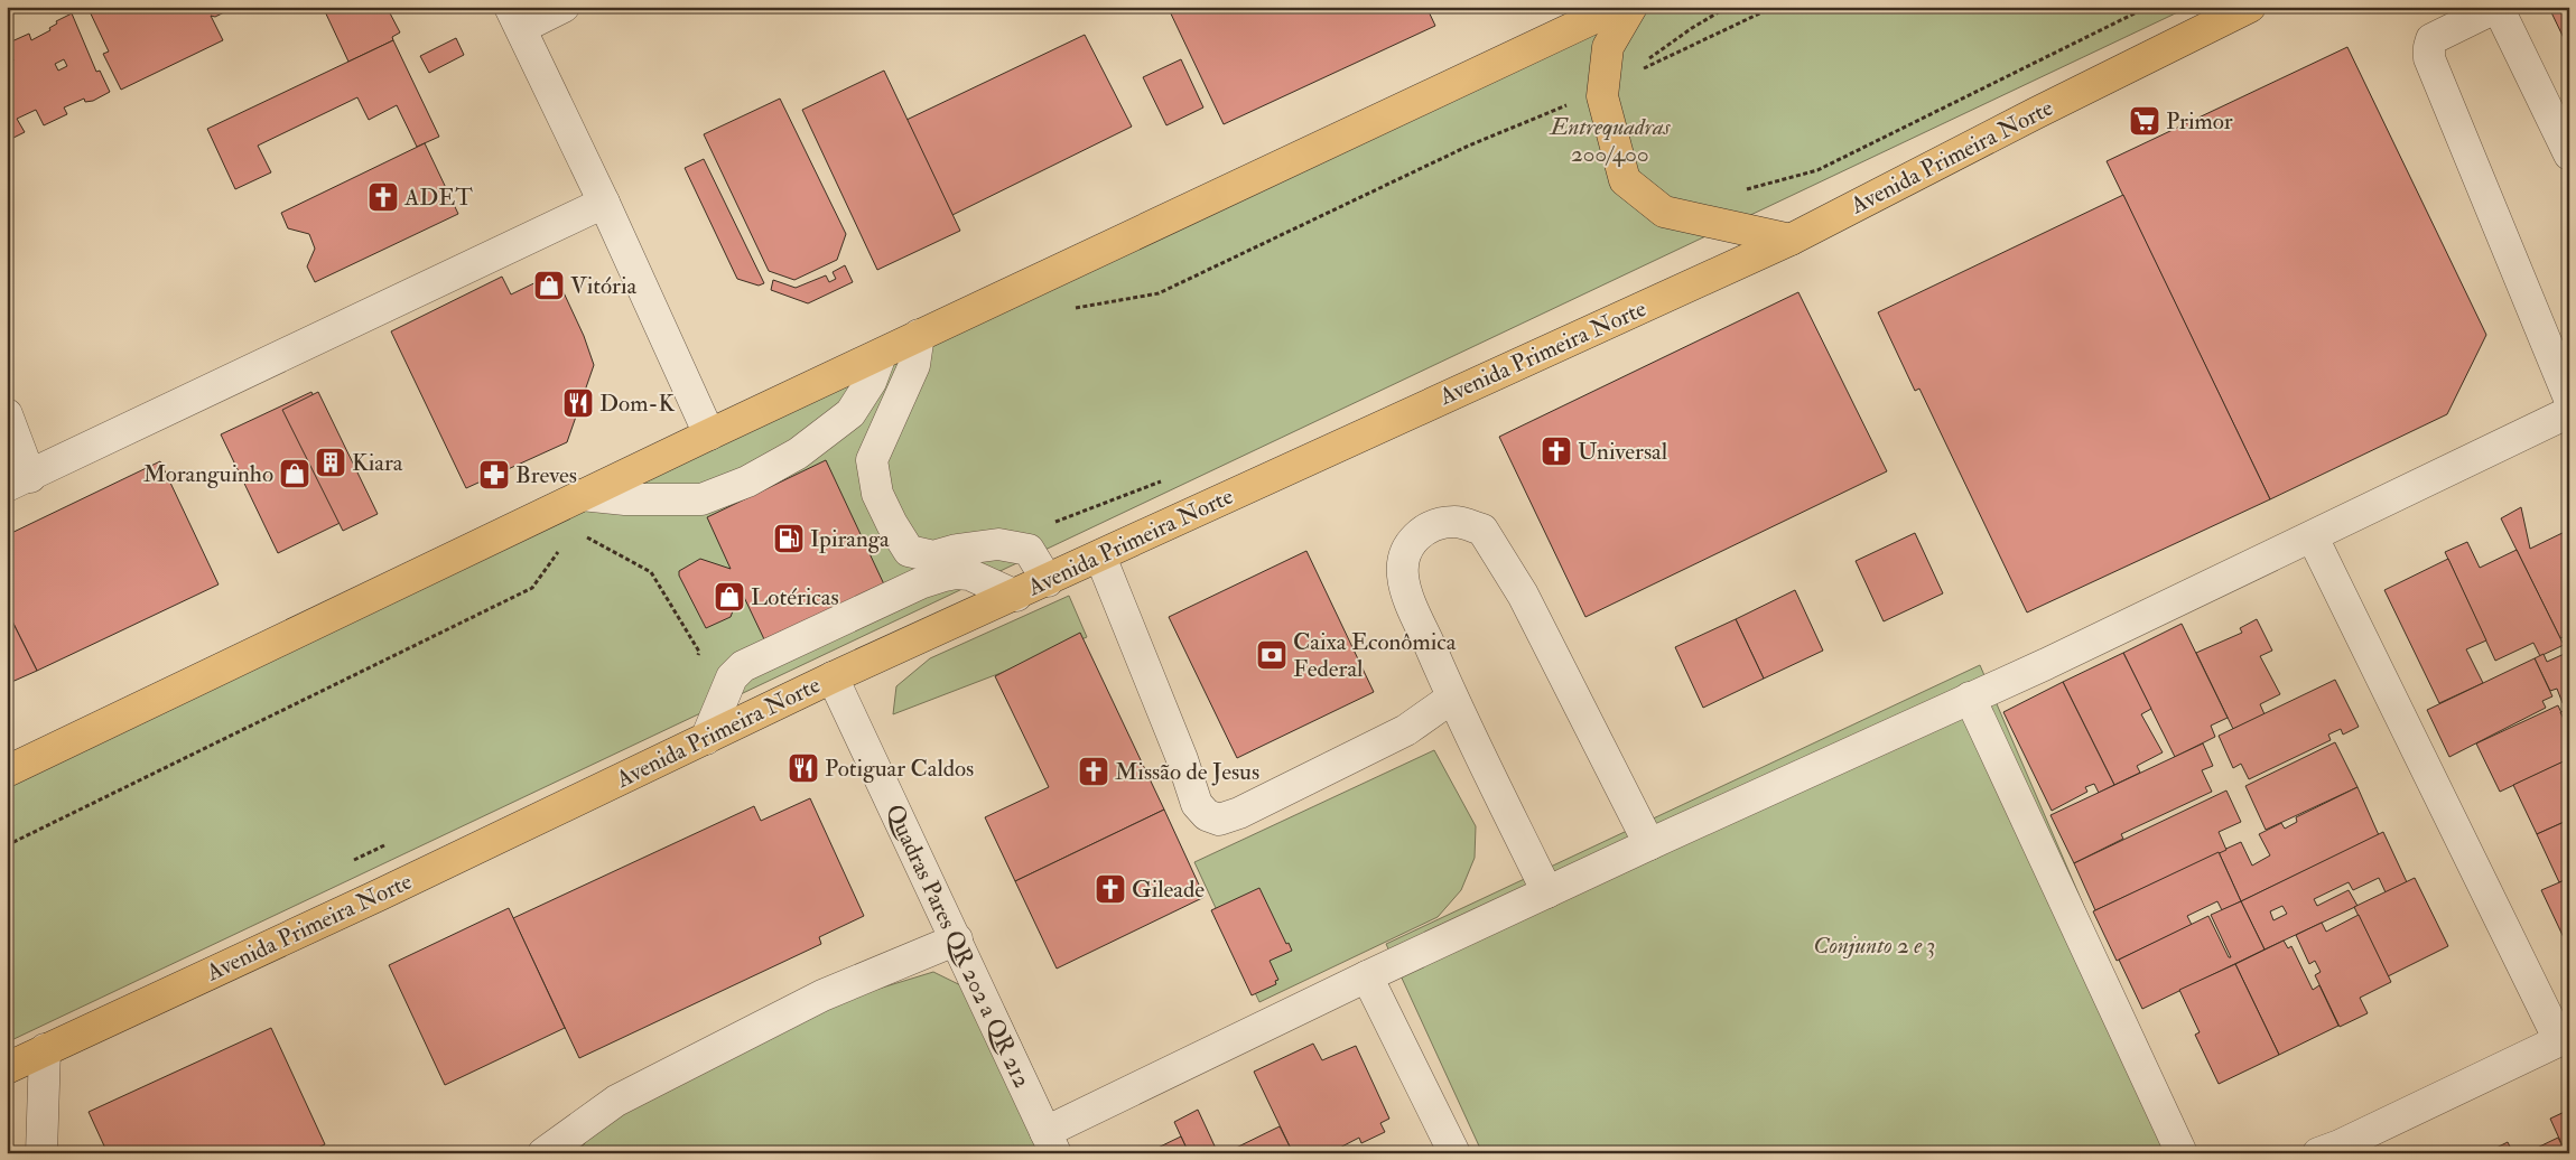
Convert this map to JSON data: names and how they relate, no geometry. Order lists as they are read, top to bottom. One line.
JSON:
{"streets":{"main road":["Avenida Primeira Norte"],"street":["Quadras Pares QR 202 a QR 212"]},"crossings":[["Avenida Primeira Norte","Quadras Pares QR 202 a QR 212"]],"parks":["Entrequadras 200/400","Conjunto 2 e 3"],"places":{"supermarket":["Primor"],"church":["ADET","Universal","Missão de Jesus","Gileade"],"shop":["Vitória","Moranguinho","Lotéricas"],"restaurant":["Dom-K","Potiguar Caldos"],"building":["Kiara"],"pharmacy":["Breves"],"fuel station":["Ipiranga"],"bank":["Caixa Econômica Federal"]}}
